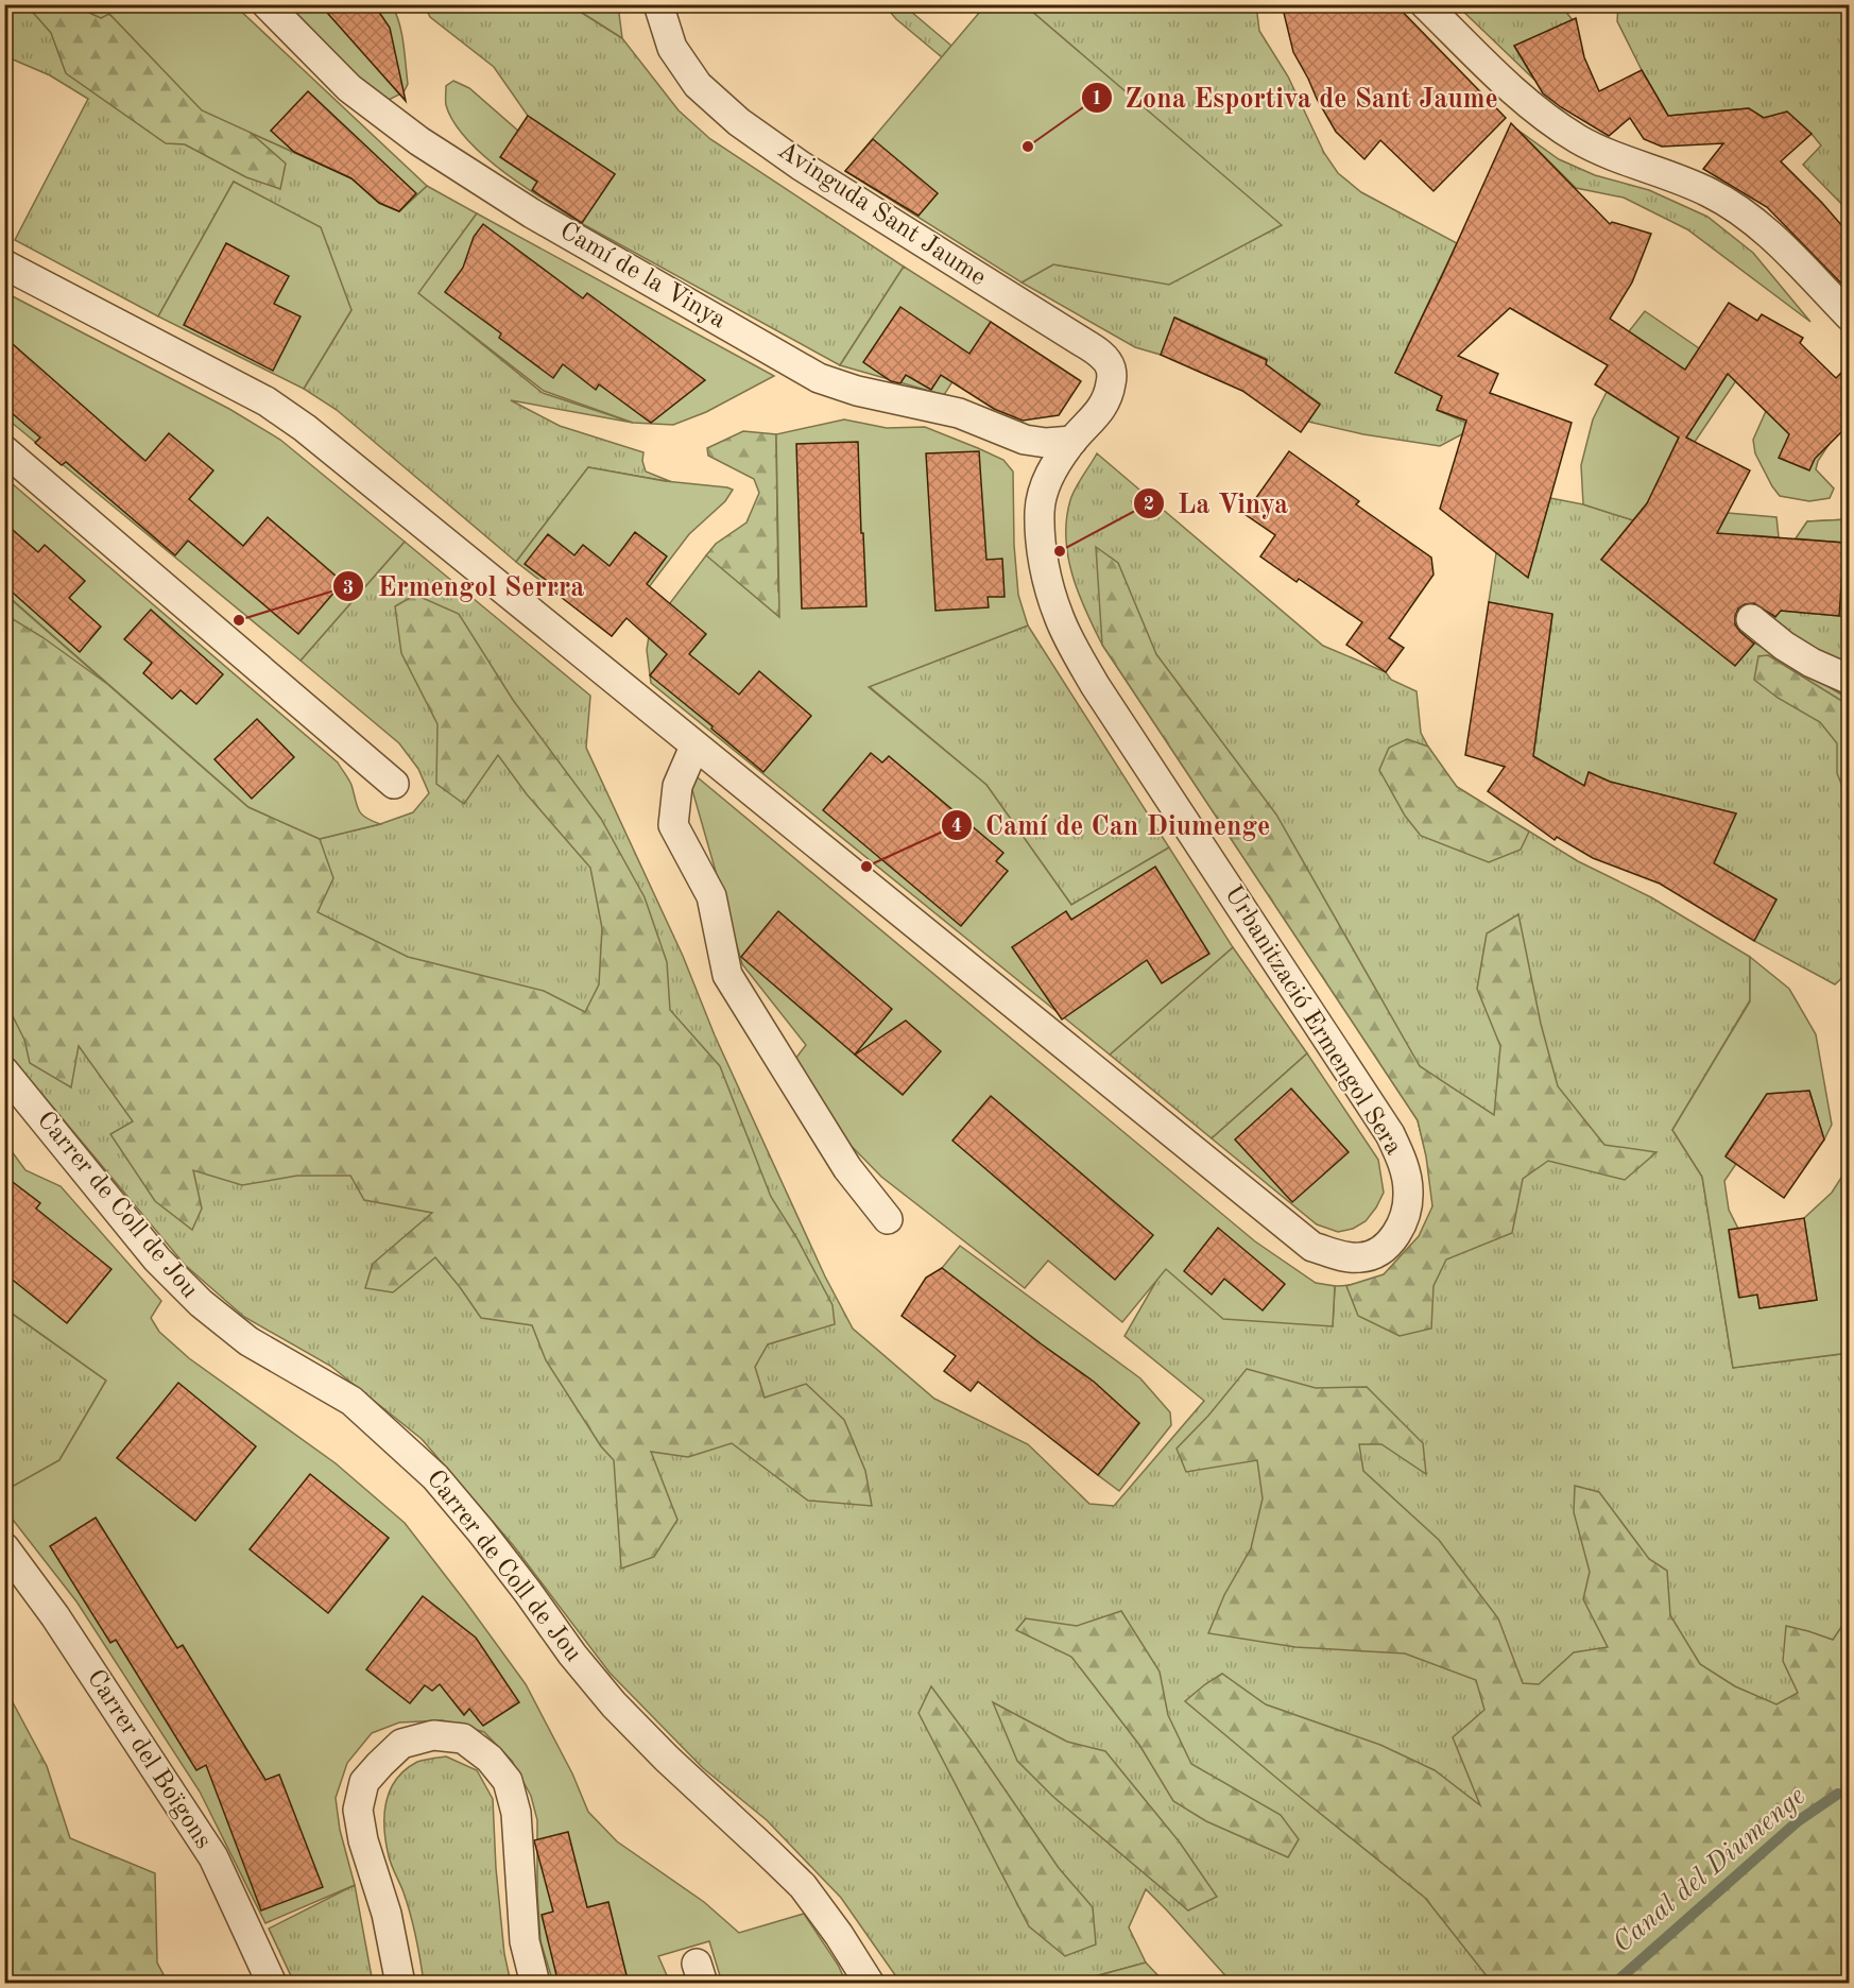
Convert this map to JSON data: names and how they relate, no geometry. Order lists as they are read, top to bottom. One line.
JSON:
{"streets":{"street":["Avinguda Sant Jaume","Camí de la Vinya","Urbanització Ermengol Sera","Carrer de Coll de Jou","Carrer del Boïgons"]},"crossings":[["Avinguda Sant Jaume","Urbanització Ermengol Sera"],["Camí de la Vinya","Urbanització Ermengol Sera"]],"water":["Canal del Diumenge"],"places":["Zona Esportiva de Sant Jaume","La Vinya","Ermengol Serrra","Camí de Can Diumenge"]}
